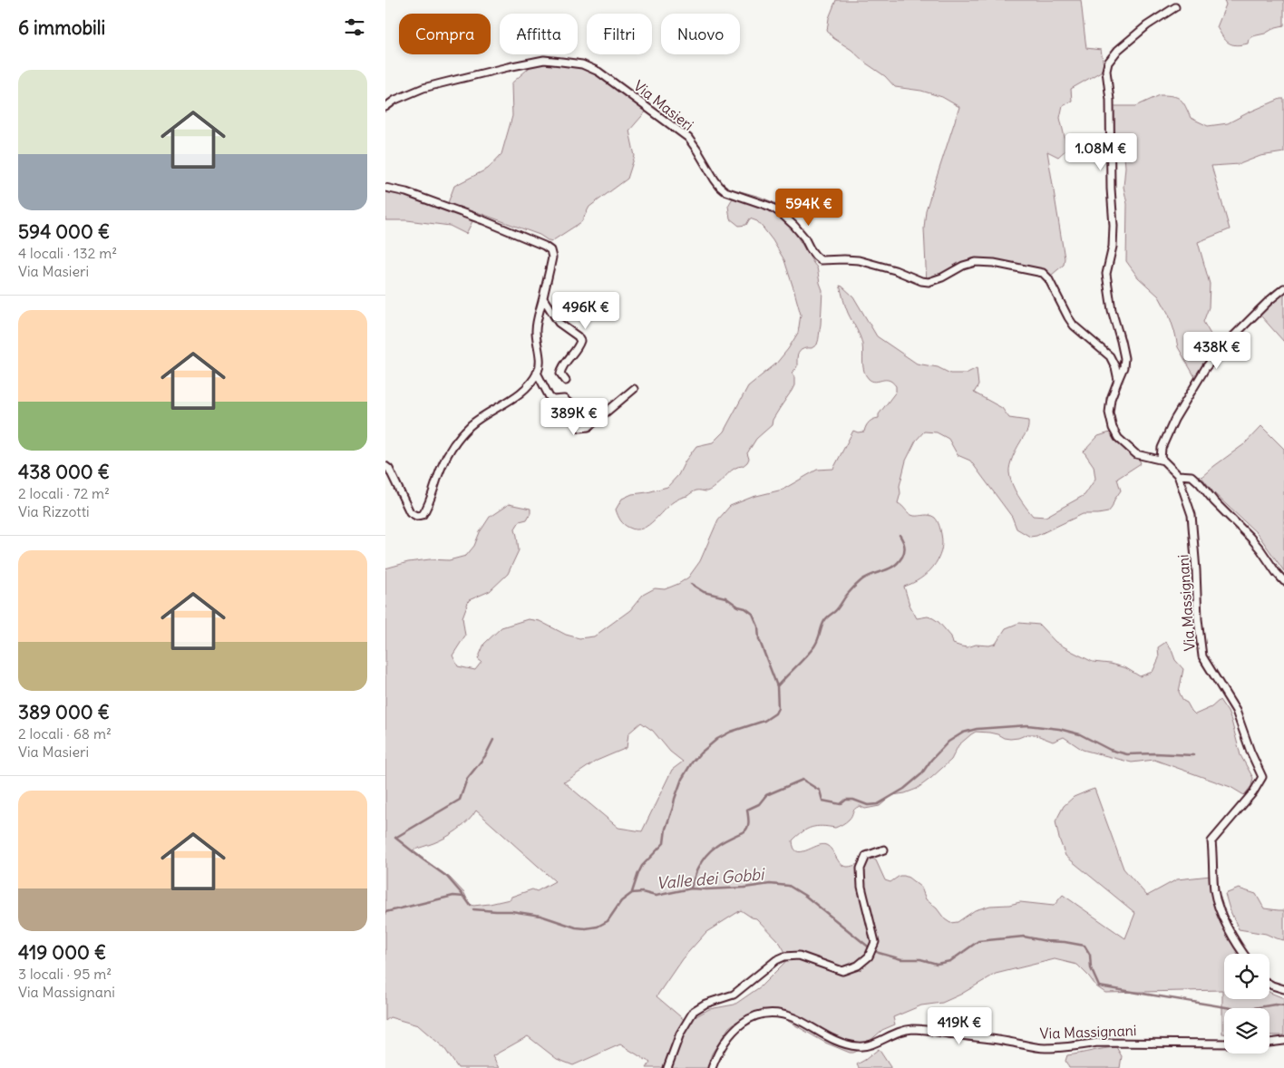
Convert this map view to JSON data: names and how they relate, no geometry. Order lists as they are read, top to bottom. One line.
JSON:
{"streets":{"street":["Via Masieri","Via Massignani"]},"water":["Valle dei Gobbi"],"page":{"heading":"6 immobili","chip":["Compra","Affitta","Filtri","Nuovo"],"list":[{"name":"594 000 €","note":"4 locali · 132 m² · Via Masieri"},{"name":"438 000 €","note":"2 locali · 72 m² · Via Rizzotti"},{"name":"389 000 €","note":"2 locali · 68 m² · Via Masieri"},{"name":"419 000 €","note":"3 locali · 95 m² · Via Massignani"}],"price":["1.08M €","594K €","496K €","438K €","389K €","419K €"]}}
